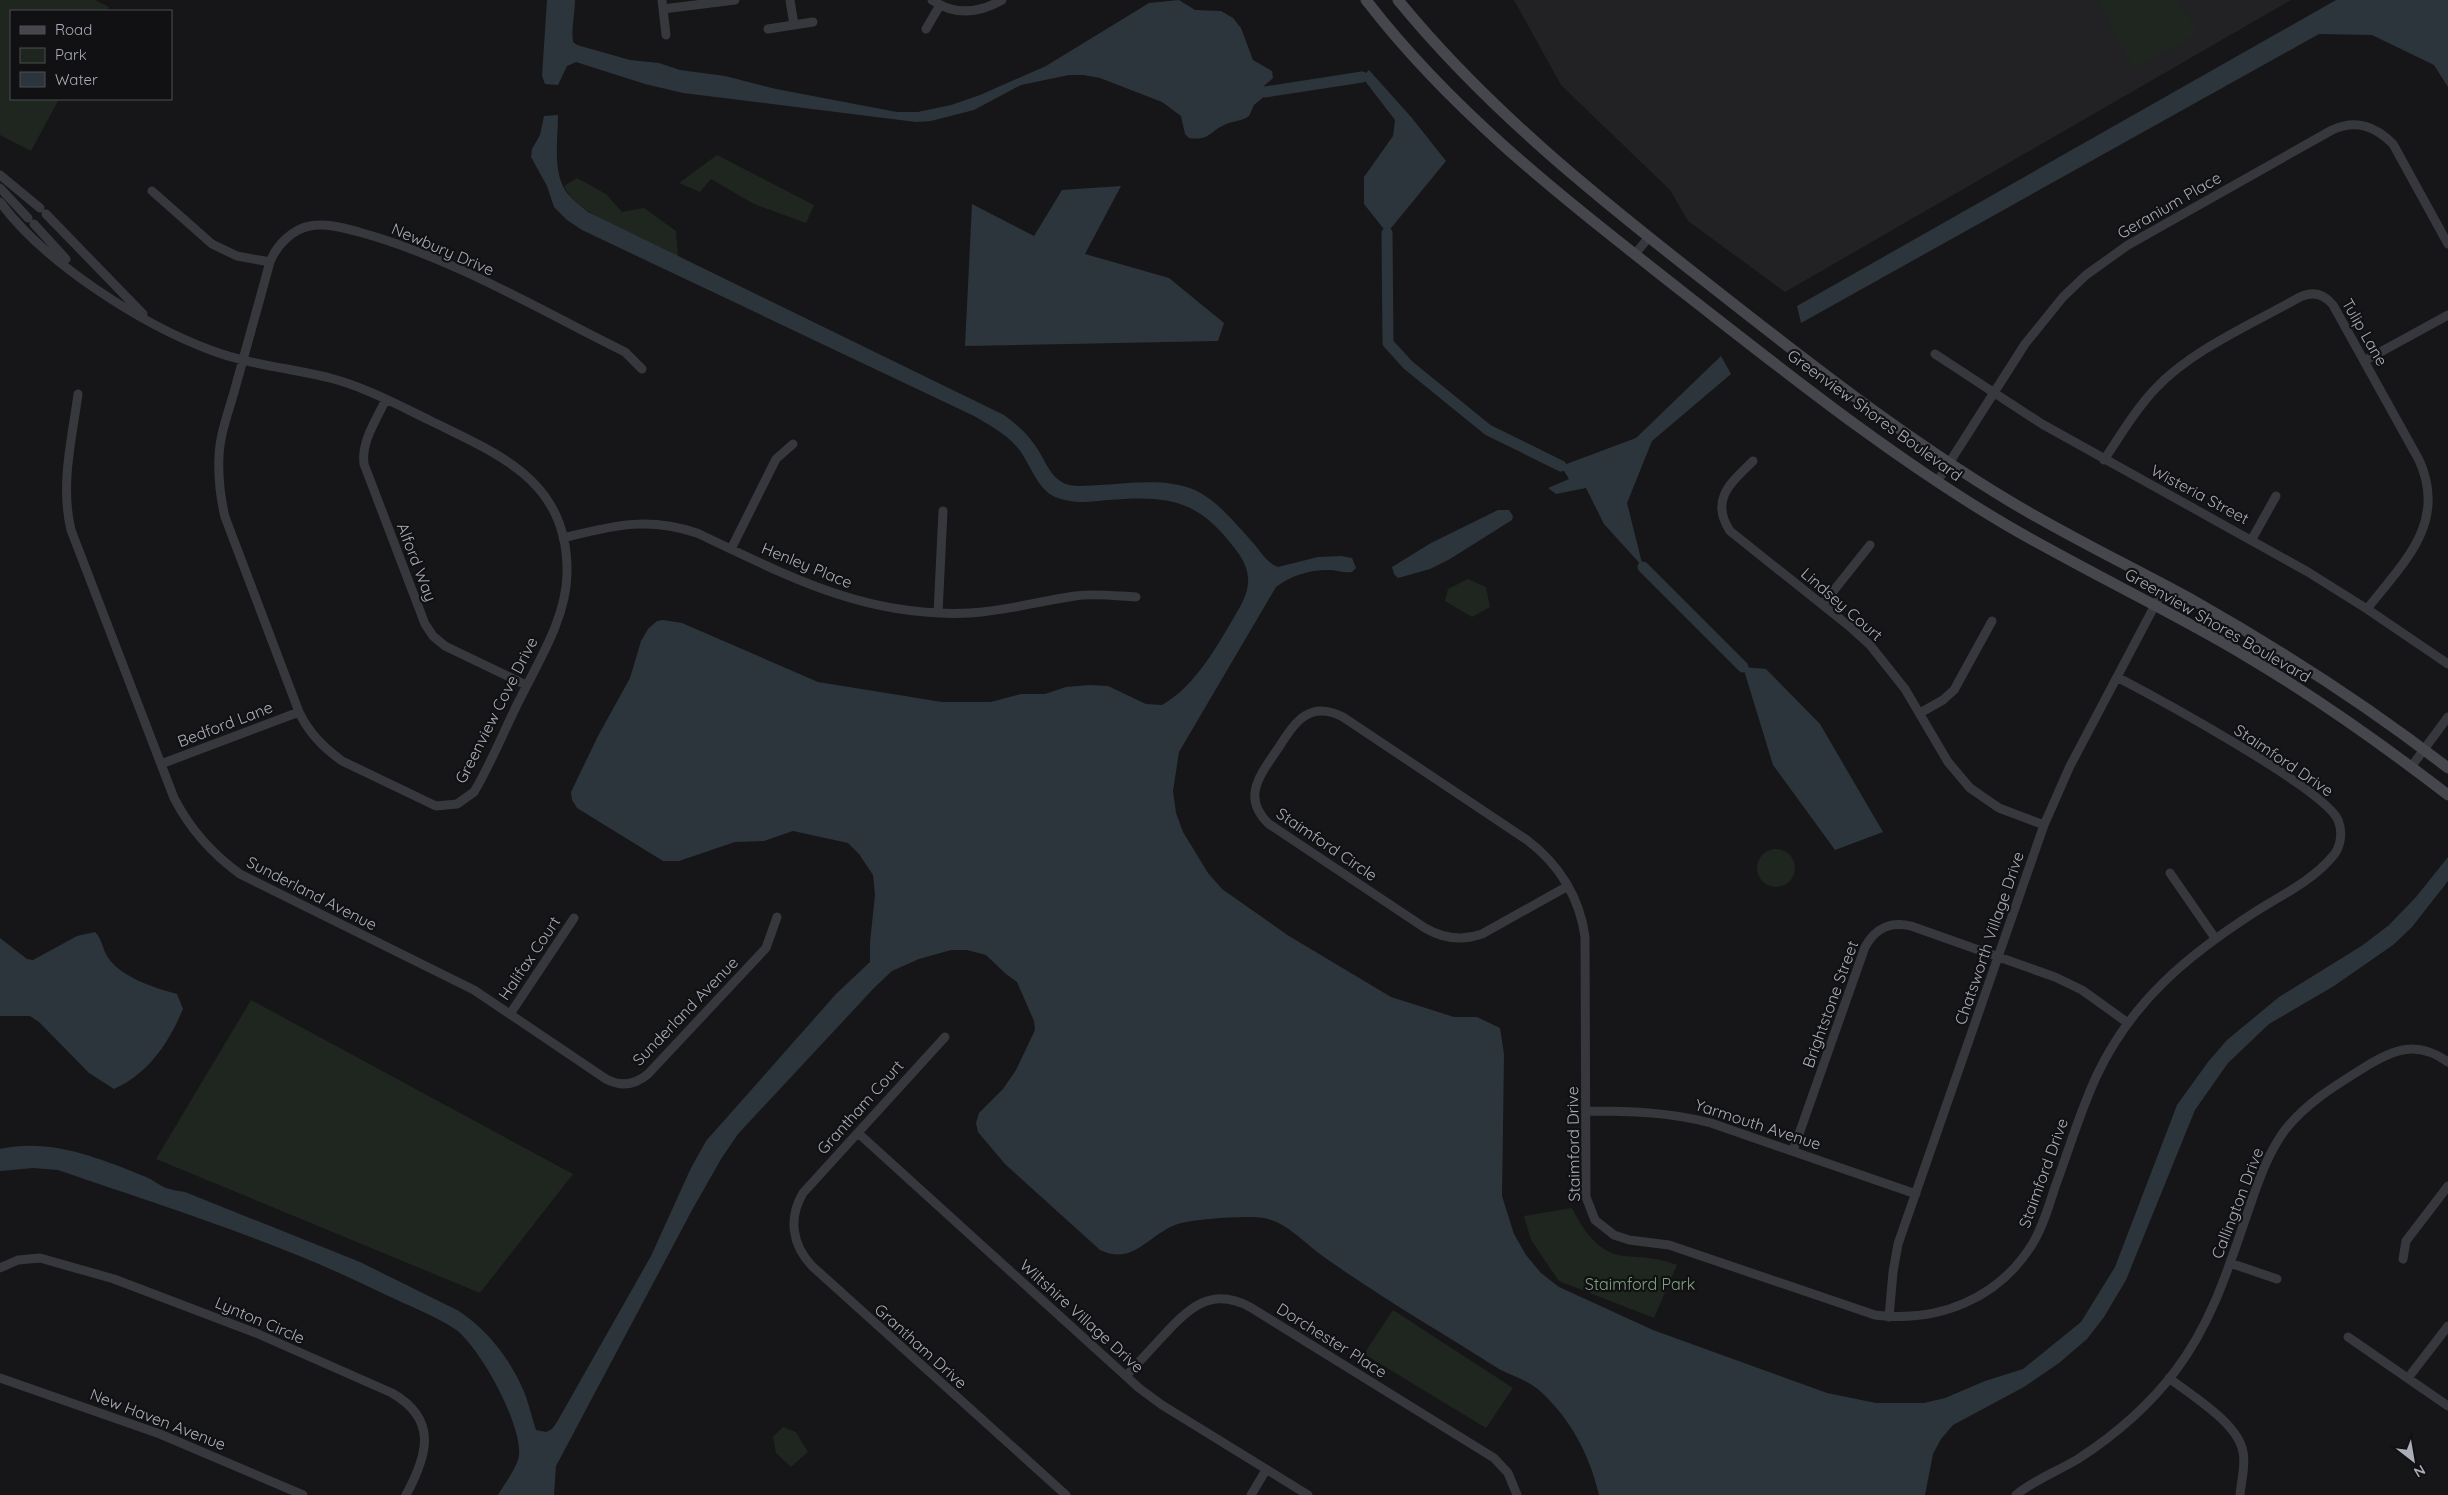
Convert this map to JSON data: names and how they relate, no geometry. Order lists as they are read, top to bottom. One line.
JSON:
{"streets":{"street":["Geranium Place","Newbury Drive","Tulip Lane","Greenview Shores Boulevard","Wisteria Street","Alford Way","Henley Place","Lindsey Court","Greenview Cove Drive","Bedford Lane","Staimford Drive","Staimford Circle","Sunderland Avenue","Chatsworth Village Drive","Halifax Court","Brightstone Street","Grantham Court","Yarmouth Avenue","Callington Drive","Wiltshire Village Drive","Lynton Circle","Dorchester Place","Grantham Drive","New Haven Avenue"]},"crossings":[["Geranium Place","Greenview Shores Boulevard"],["Geranium Place","Wisteria Street"],["Newbury Drive","Greenview Cove Drive"],["Tulip Lane","Wisteria Street"],["Greenview Shores Boulevard","Chatsworth Village Drive"],["Alford Way","Greenview Cove Drive"],["Henley Place","Greenview Cove Drive"],["Lindsey Court","Chatsworth Village Drive"],["Greenview Cove Drive","Bedford Lane"],["Bedford Lane","Sunderland Avenue"],["Staimford Drive","Staimford Circle"],["Staimford Drive","Chatsworth Village Drive"],["Staimford Drive","Brightstone Street"],["Staimford Drive","Yarmouth Avenue"],["Sunderland Avenue","Halifax Court"],["Chatsworth Village Drive","Brightstone Street"],["Chatsworth Village Drive","Yarmouth Avenue"],["Brightstone Street","Yarmouth Avenue"],["Grantham Court","Wiltshire Village Drive"],["Grantham Court","Grantham Drive"],["Wiltshire Village Drive","Dorchester Place"]],"parks":["Staimford Park"],"legend":["Road","Park","Water"],"north":"bottom right"}
